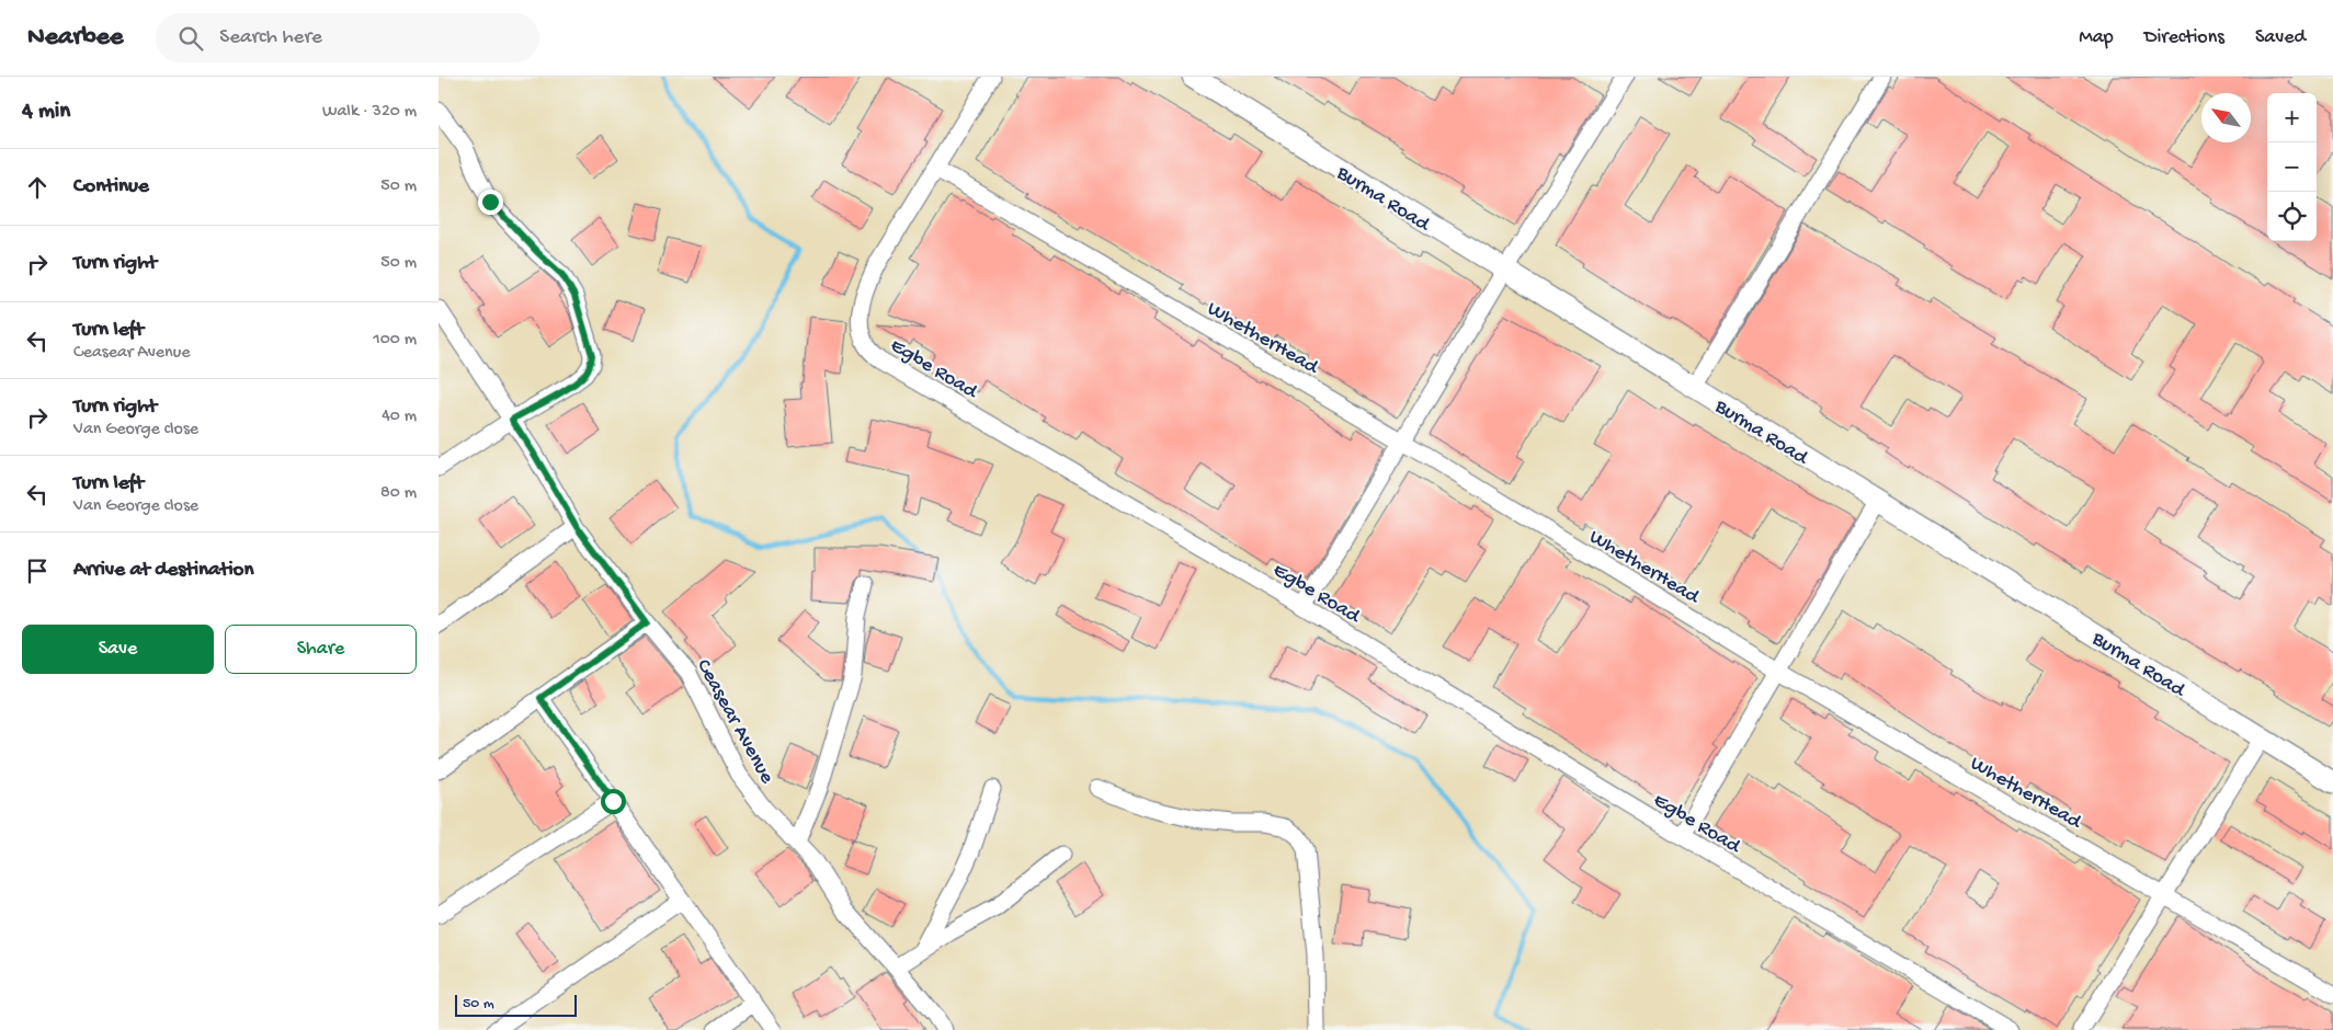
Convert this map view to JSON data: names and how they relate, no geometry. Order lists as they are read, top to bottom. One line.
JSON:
{"streets":{"street":["Burma Road","WhetherHead","Egbe Road","Ceasear Avenue"]},"crossings":[["WhetherHead","Egbe Road"]],"scale_bar":"50 m","north":"top left","page":{"header":"Nearbee","search":"Search here","nav":["Map","Directions","Saved"],"heading":["4 min","Walk · 320 m"],"map_buttons":["+","−"],"list":[["Continue","50 m"],["Turn right","50 m"],["Turn left","Ceasear Avenue","100 m"],["Turn right","Van George close","40 m"],["Turn left","Van George close","80 m"],"Arrive at destination"],"buttons":["Save","Share"],"scale":"50 m"}}
